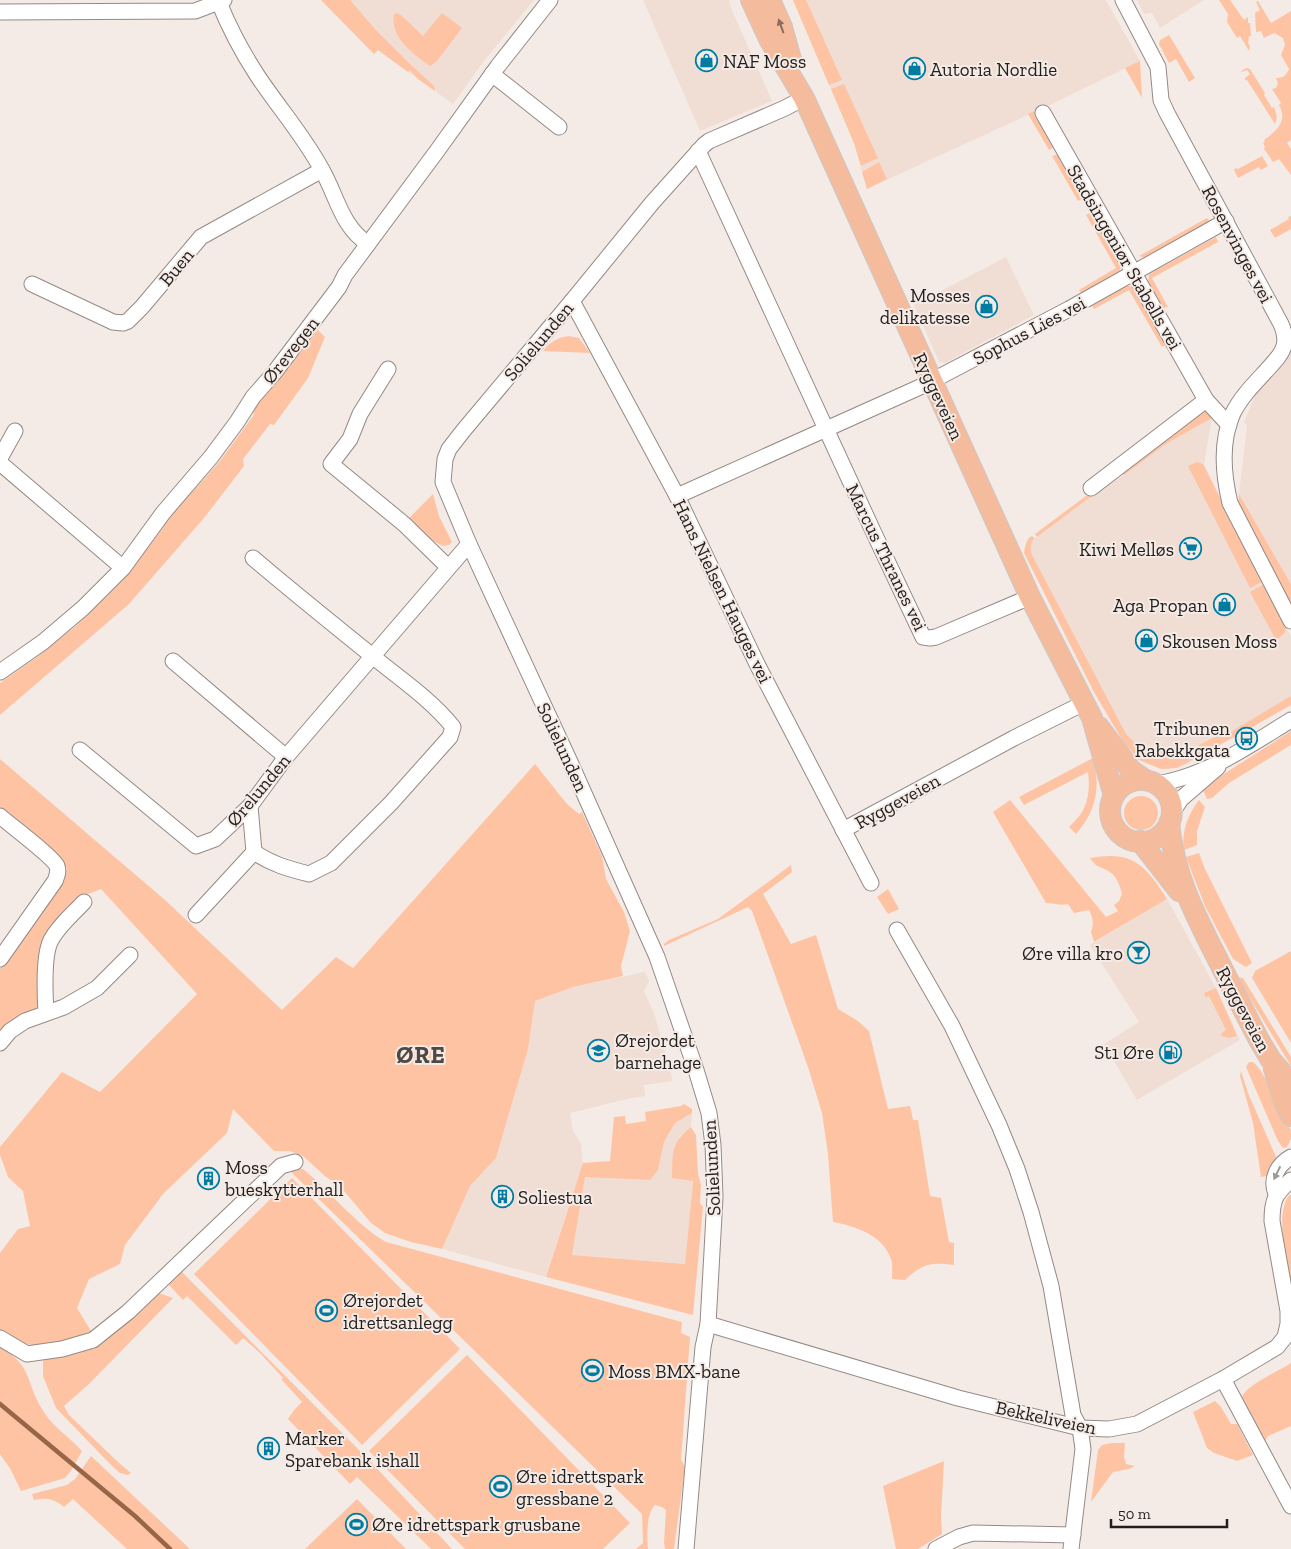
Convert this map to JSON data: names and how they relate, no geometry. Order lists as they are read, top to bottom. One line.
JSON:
{"streets":{"main road":["Ryggeveien"],"street":["Rosenvinges vei","Stadsingeniør Stabells vei","Buen","Sophus Lies vei","Solielunden","Ørevegen","Marcus Thranes vei","Hans Nielsen Hauges vei","Ørelunden","Bekkeliveien"]},"crossings":[["Rosenvinges vei","Stadsingeniør Stabells vei"],["Rosenvinges vei","Sophus Lies vei"],["Stadsingeniør Stabells vei","Sophus Lies vei"],["Sophus Lies vei","Ryggeveien"],["Sophus Lies vei","Marcus Thranes vei"],["Solielunden","Ryggeveien"],["Solielunden","Marcus Thranes vei"],["Solielunden","Hans Nielsen Hauges vei"],["Solielunden","Ørelunden"],["Solielunden","Bekkeliveien"],["Ryggeveien","Marcus Thranes vei"],["Ryggeveien","Hans Nielsen Hauges vei"]],"districts":["ØRE"],"places":{"shop":["NAF Moss","Autoria Nordlie","Mosses delikatesse","Aga Propan","Skousen Moss"],"supermarket":["Kiwi Melløs"],"bus stop":["Tribunen Rabekkgata"],"bar":["Øre villa kro"],"school or university":["Ørejordet barnehage"],"fuel station":["St1 Øre"],"building":["Moss bueskytterhall","Soliestua","Marker Sparebank ishall"],"sports":["Ørejordet idrettsanlegg","Moss BMX-bane","Øre idrettspark gressbane 2","Øre idrettspark grusbane"]},"scale_bar":"50 m"}
